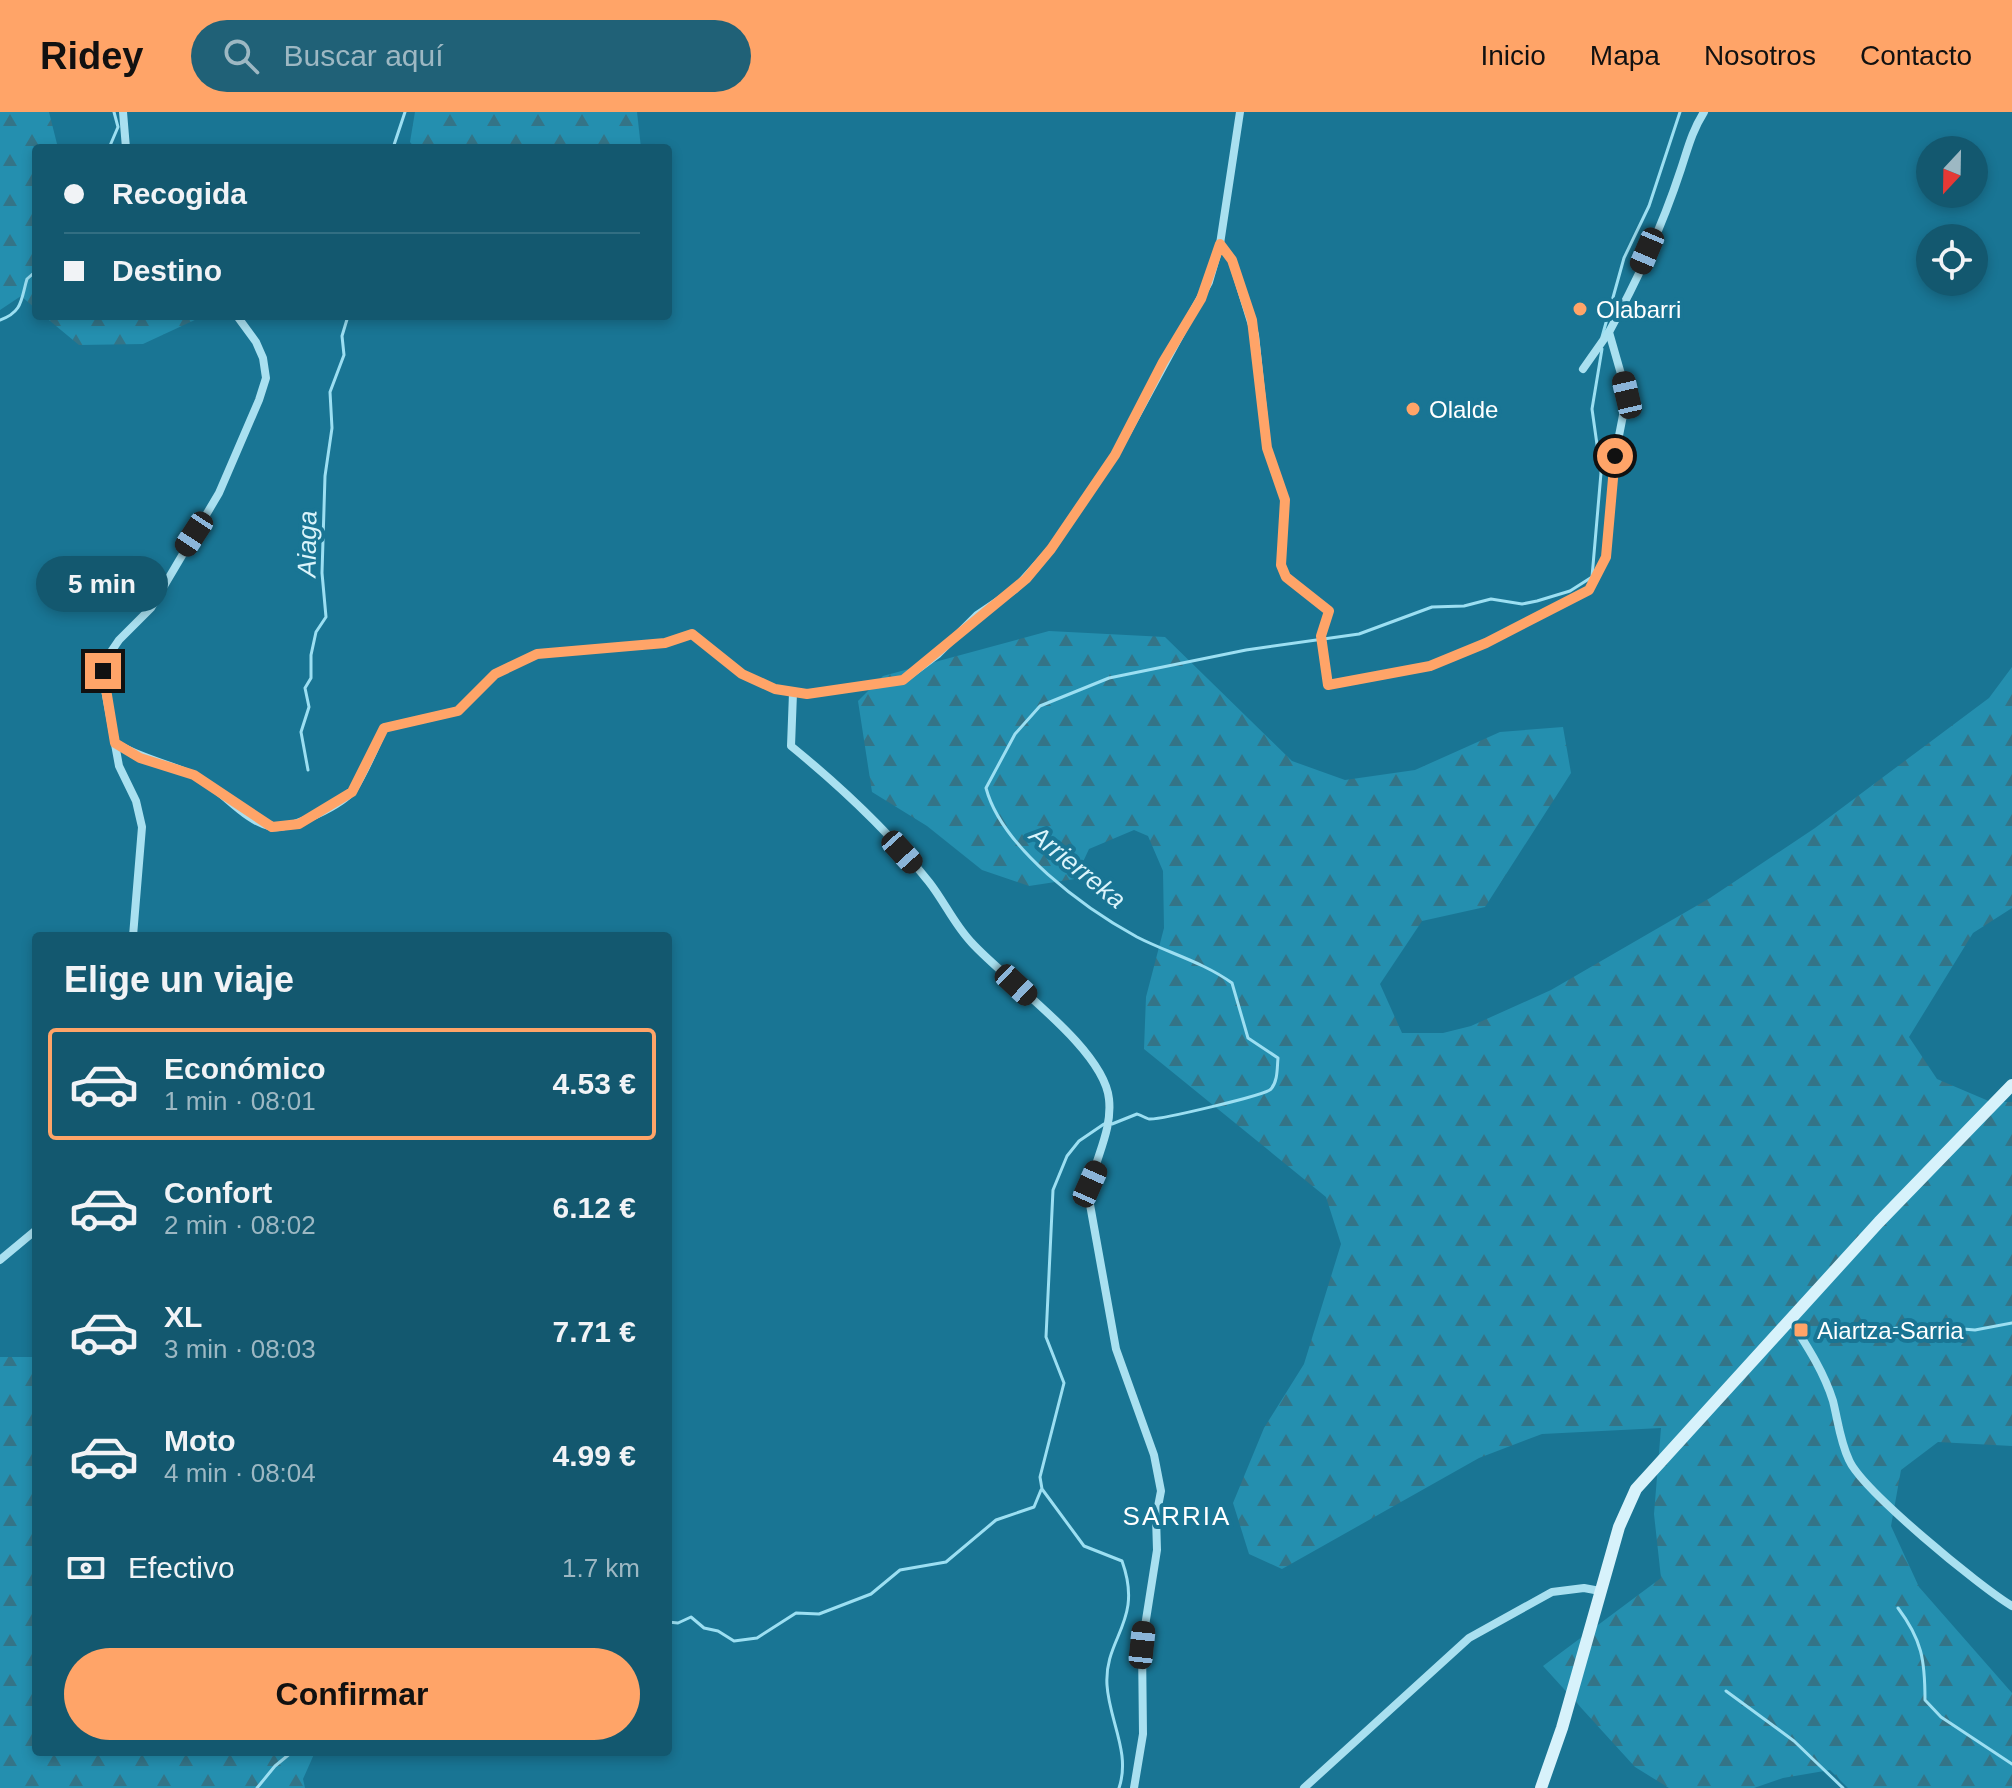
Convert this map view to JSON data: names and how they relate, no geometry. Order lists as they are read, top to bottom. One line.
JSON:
{"districts":["SARRIA"],"water":["Aiaga","Arrierreka"],"places":{"other":["Olabarri","Olalde"],"transit":["Aiartza-Sarria"]},"north":"bottom","page":{"header":"Ridey","search":"Buscar aquí","nav":["Inicio","Mapa","Nosotros","Contacto"],"banner":["Recogida","Destino"],"bubble":"5 min","heading":"Elige un viaje","list":[{"name":"Económico","note":"1 min · 08:01","value":"4.53 €"},{"name":"Confort","note":"2 min · 08:02","value":"6.12 €"},{"name":"XL","note":"3 min · 08:03","value":"7.71 €"},{"name":"Moto","note":"4 min · 08:04","value":"4.99 €"}],"pay":["Efectivo","1.7 km"],"buttons":"Confirmar"}}
